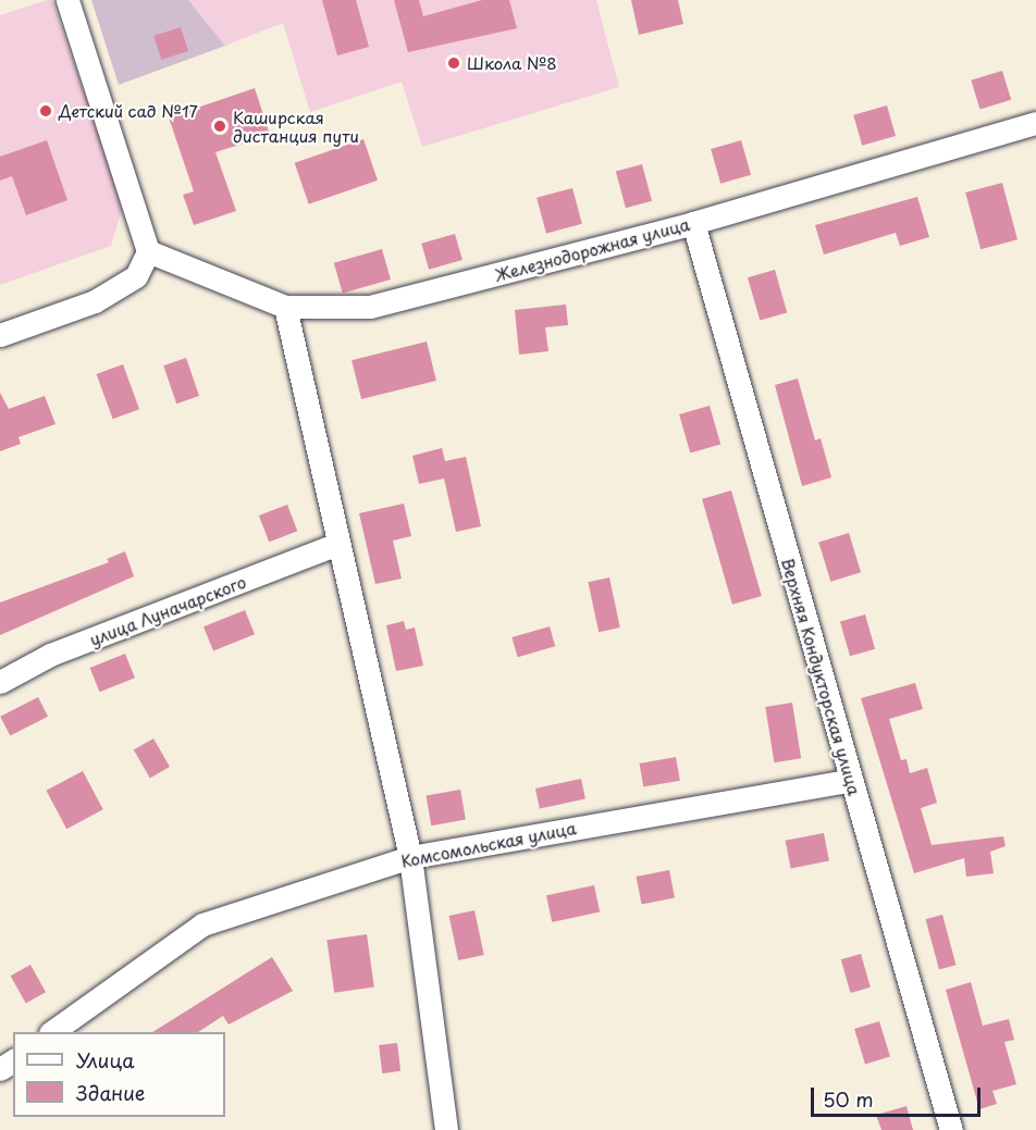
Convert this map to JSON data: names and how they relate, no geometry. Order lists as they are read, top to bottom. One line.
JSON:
{"streets":{"street":["Железнодорожная улица","улица Луначарского","Верхняя Кондукторская улица","Комсомольская улица"]},"crossings":[["Железнодорожная улица","Верхняя Кондукторская улица"],["Верхняя Кондукторская улица","Комсомольская улица"]],"places":["Школа №8","Детский сад №17","Каширская дистанция пути"],"legend":["Улица","Здание"],"scale_bar":"50 m"}
